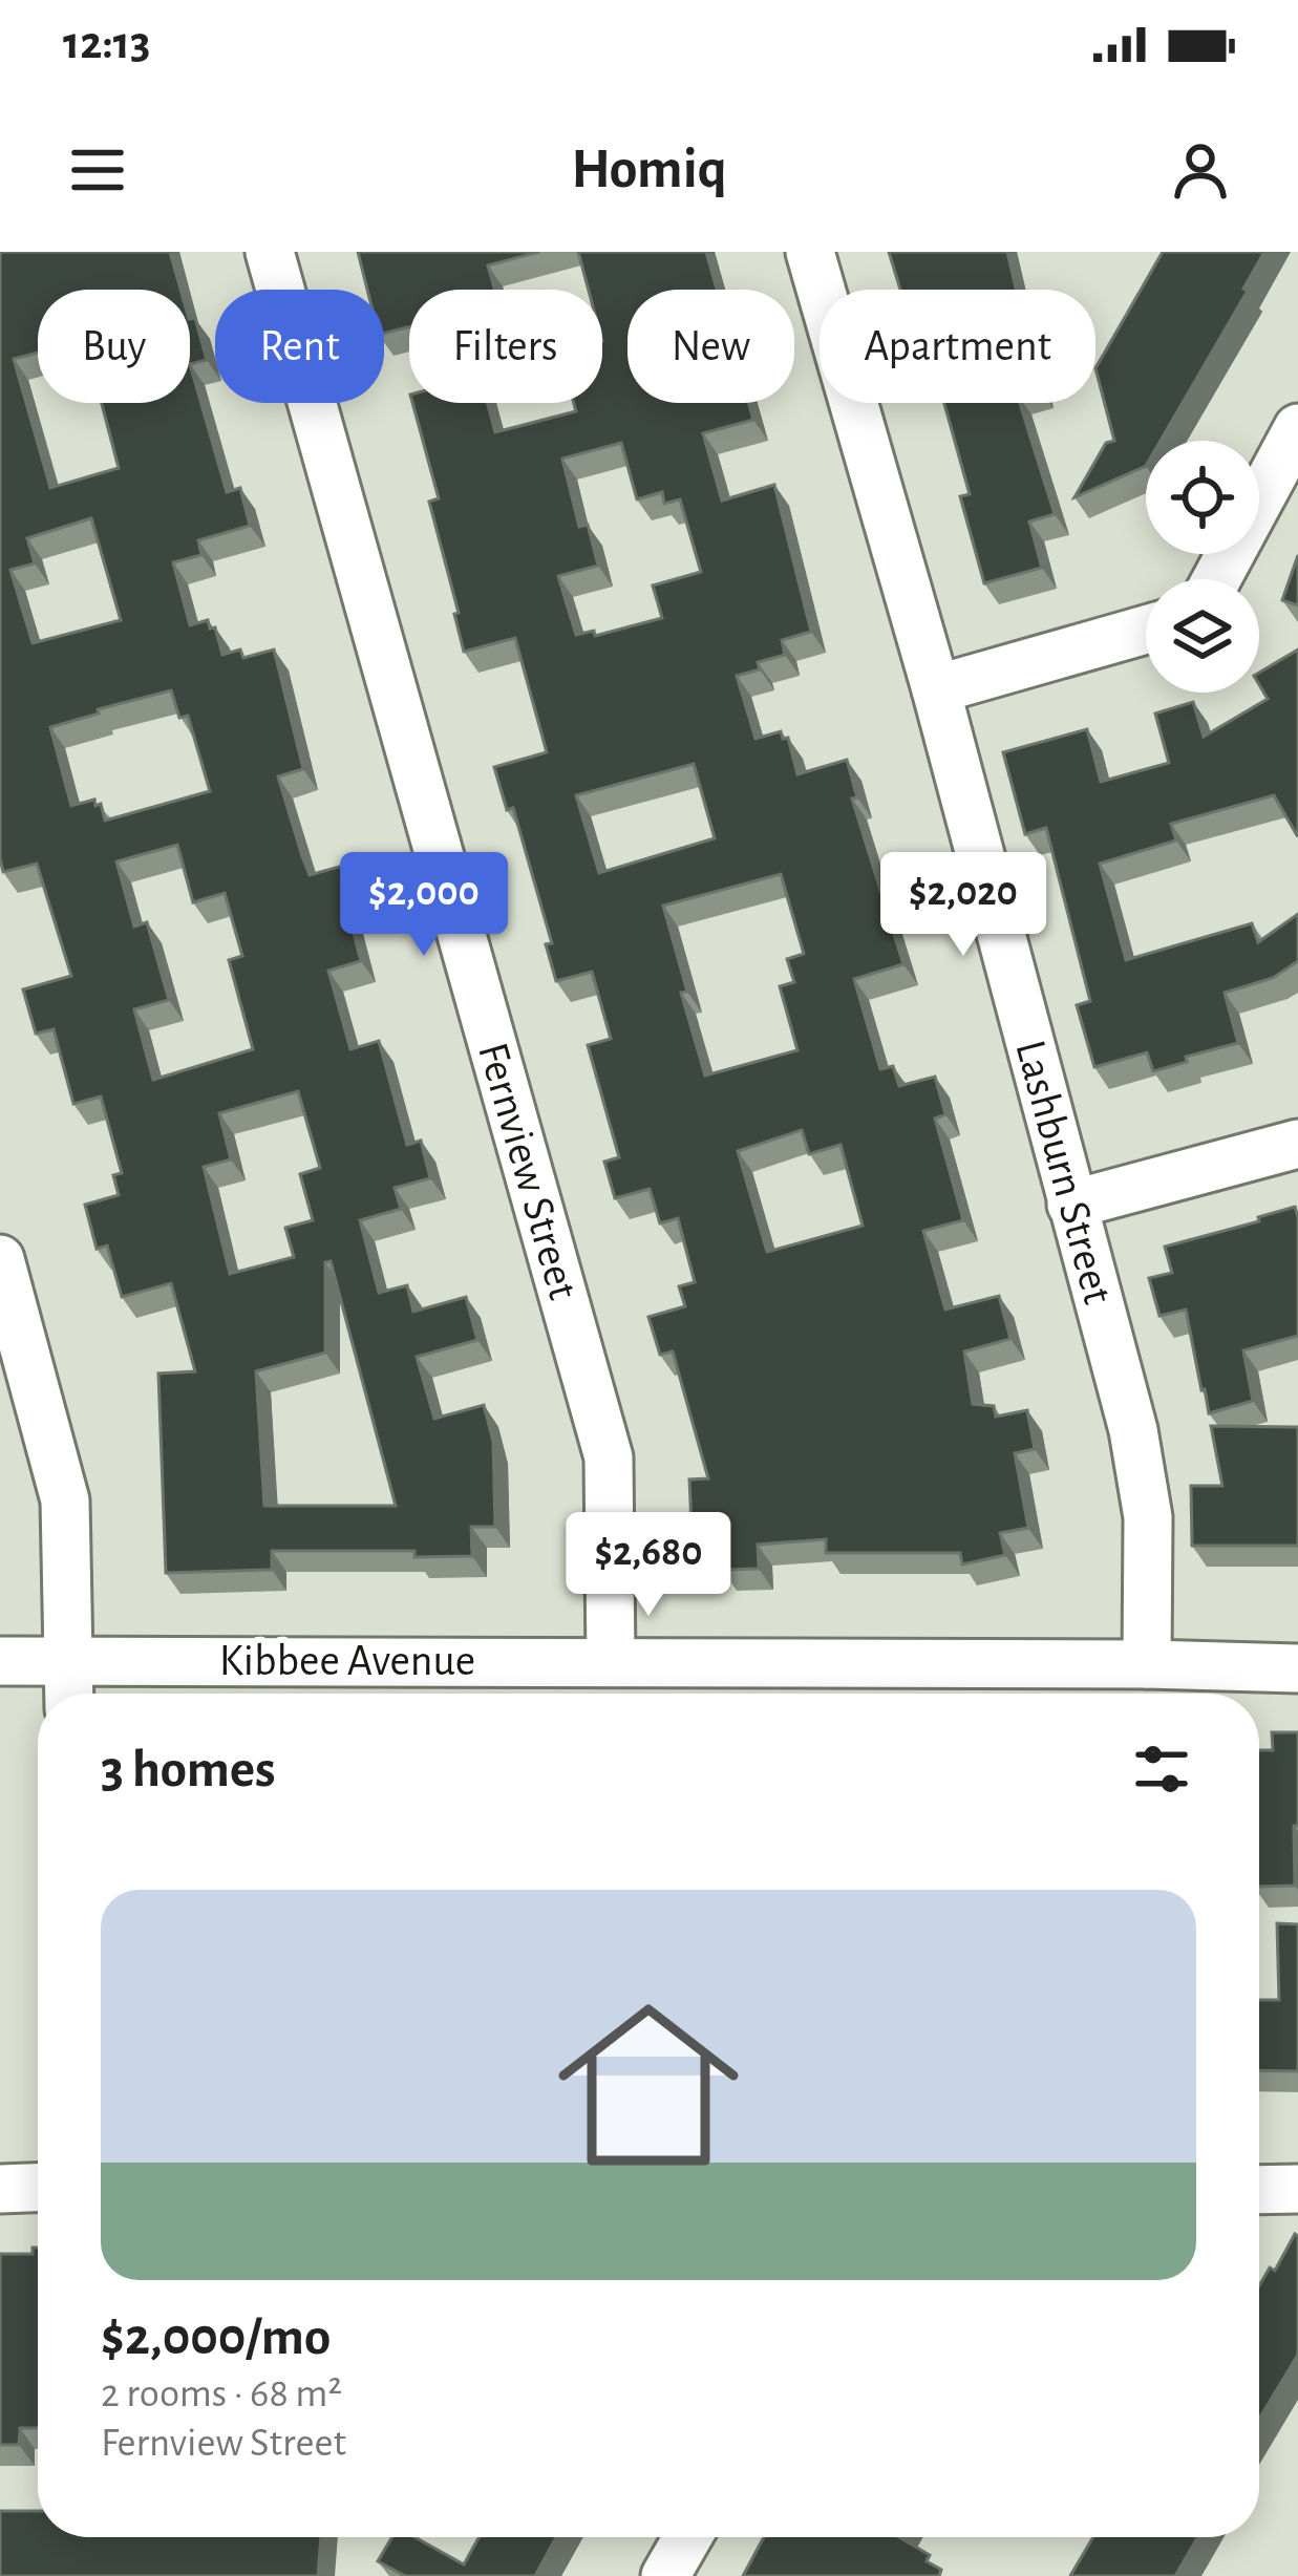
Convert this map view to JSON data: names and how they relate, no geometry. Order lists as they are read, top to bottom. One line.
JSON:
{"streets":{"street":["Fernview Street","Lashburn Street","Kibbee Avenue"]},"crossings":[["Fernview Street","Kibbee Avenue"],["Lashburn Street","Kibbee Avenue"]],"page":{"status":"12:13","header":"Homiq","chip":["Buy","Rent","Filters","New","Apartment"],"price":["$2,000","$2,020","$2,680"],"heading":"3 homes","list":[{"name":"$2,000/mo","note":"2 rooms · 68 m² · Fernview Street"}]}}
